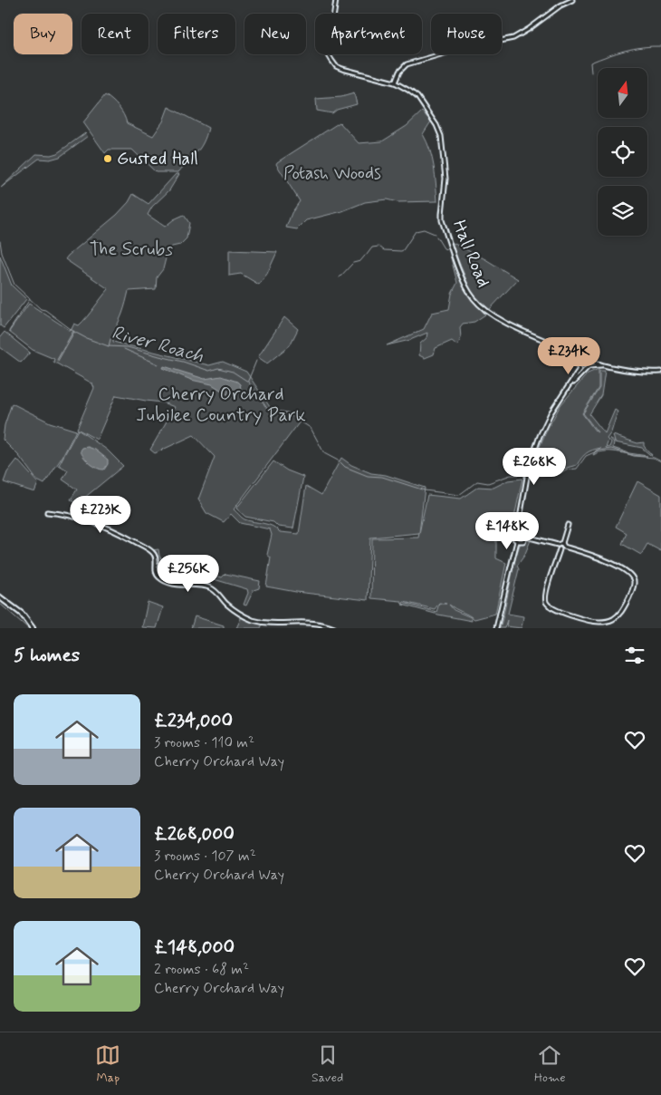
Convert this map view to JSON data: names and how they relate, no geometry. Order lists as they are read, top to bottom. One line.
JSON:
{"streets":{"street":["Hall Road"]},"water":["River Roach"],"parks":["Potash Woods","The Scrubs","Cherry Orchard Jubilee Country Park"],"places":["Gusted Hall"],"north":"top","page":{"chip":["Buy","Rent","Filters","New","Apartment","House"],"price":["£234K","£268K","£223K","£148K","£256K"],"heading":"5 homes","list":[{"name":"£234,000","note":"3 rooms · 110 m² · Cherry Orchard Way"},{"name":"£268,000","note":"3 rooms · 107 m² · Cherry Orchard Way"},{"name":"£148,000","note":"2 rooms · 68 m² · Cherry Orchard Way"}],"tabs":["Map","Saved","Home"]}}
